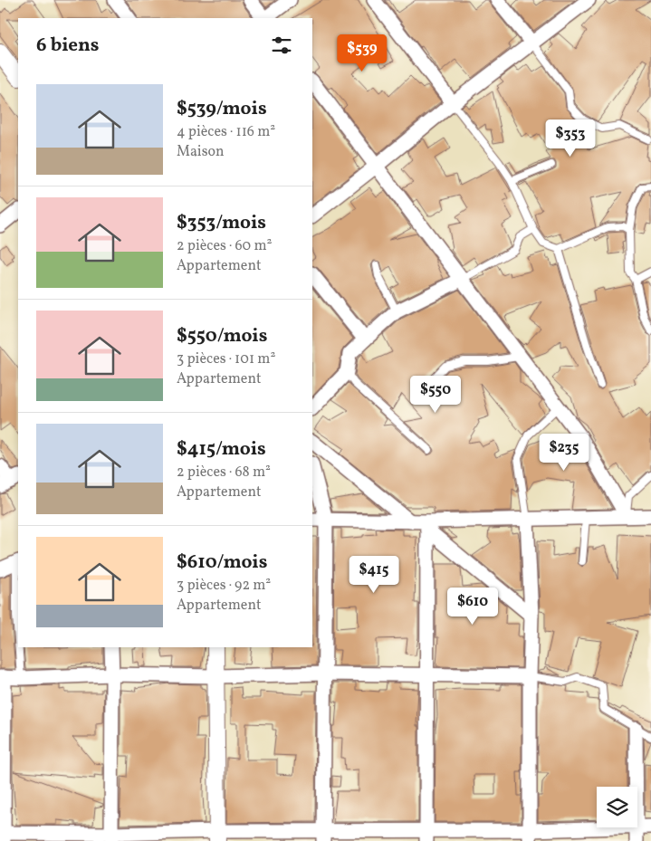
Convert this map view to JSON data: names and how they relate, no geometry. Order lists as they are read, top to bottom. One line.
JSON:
{"page":{"heading":"6 biens","price":["$539","$353","$550","$235","$415","$610"],"list":[{"name":"$539/mois","note":"4 pièces · 116 m² · Maison"},{"name":"$353/mois","note":"2 pièces · 60 m² · Appartement"},{"name":"$550/mois","note":"3 pièces · 101 m² · Appartement"},{"name":"$415/mois","note":"2 pièces · 68 m² · Appartement"},{"name":"$610/mois","note":"3 pièces · 92 m² · Appartement"}]}}
